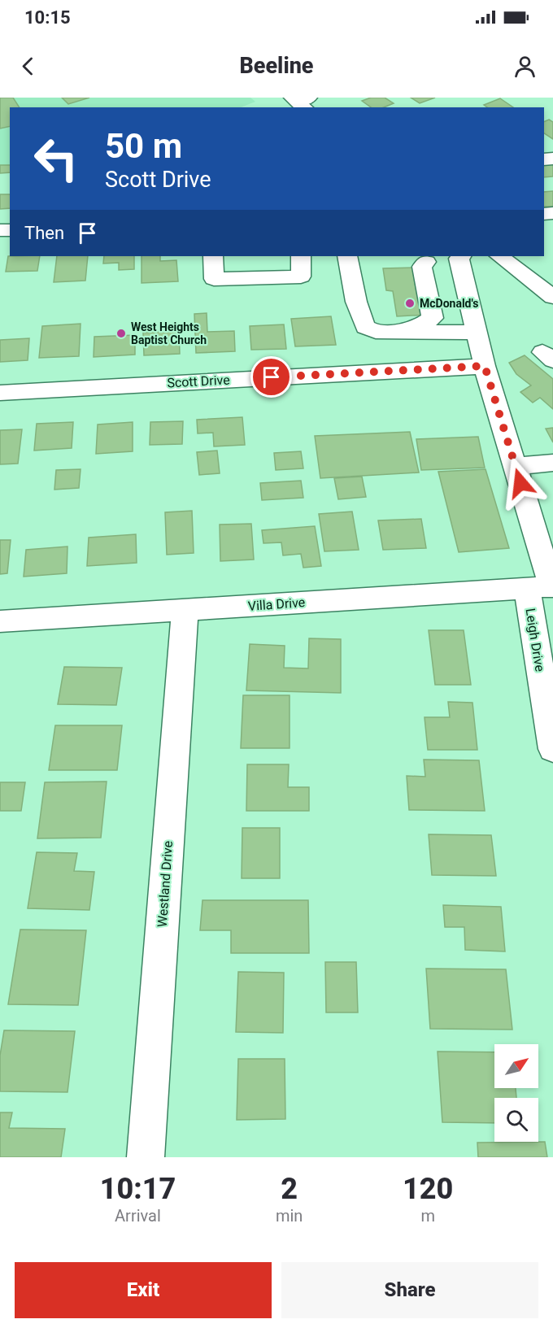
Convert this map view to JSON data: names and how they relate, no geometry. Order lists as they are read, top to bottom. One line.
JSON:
{"streets":{"street":["Scott Drive","Villa Drive","Leigh Drive","Westland Drive"]},"crossings":[["Scott Drive","Leigh Drive"],["Villa Drive","Leigh Drive"],["Villa Drive","Westland Drive"]],"places":["McDonald's","West Heights Baptist Church"],"north":"top right","page":{"status":"10:15","header":"Beeline","turn":["50 m","Scott Drive"],"then":"Then","eta":["10:17","Arrival","2","min","120","m"],"buttons":["Exit","Share"]}}
